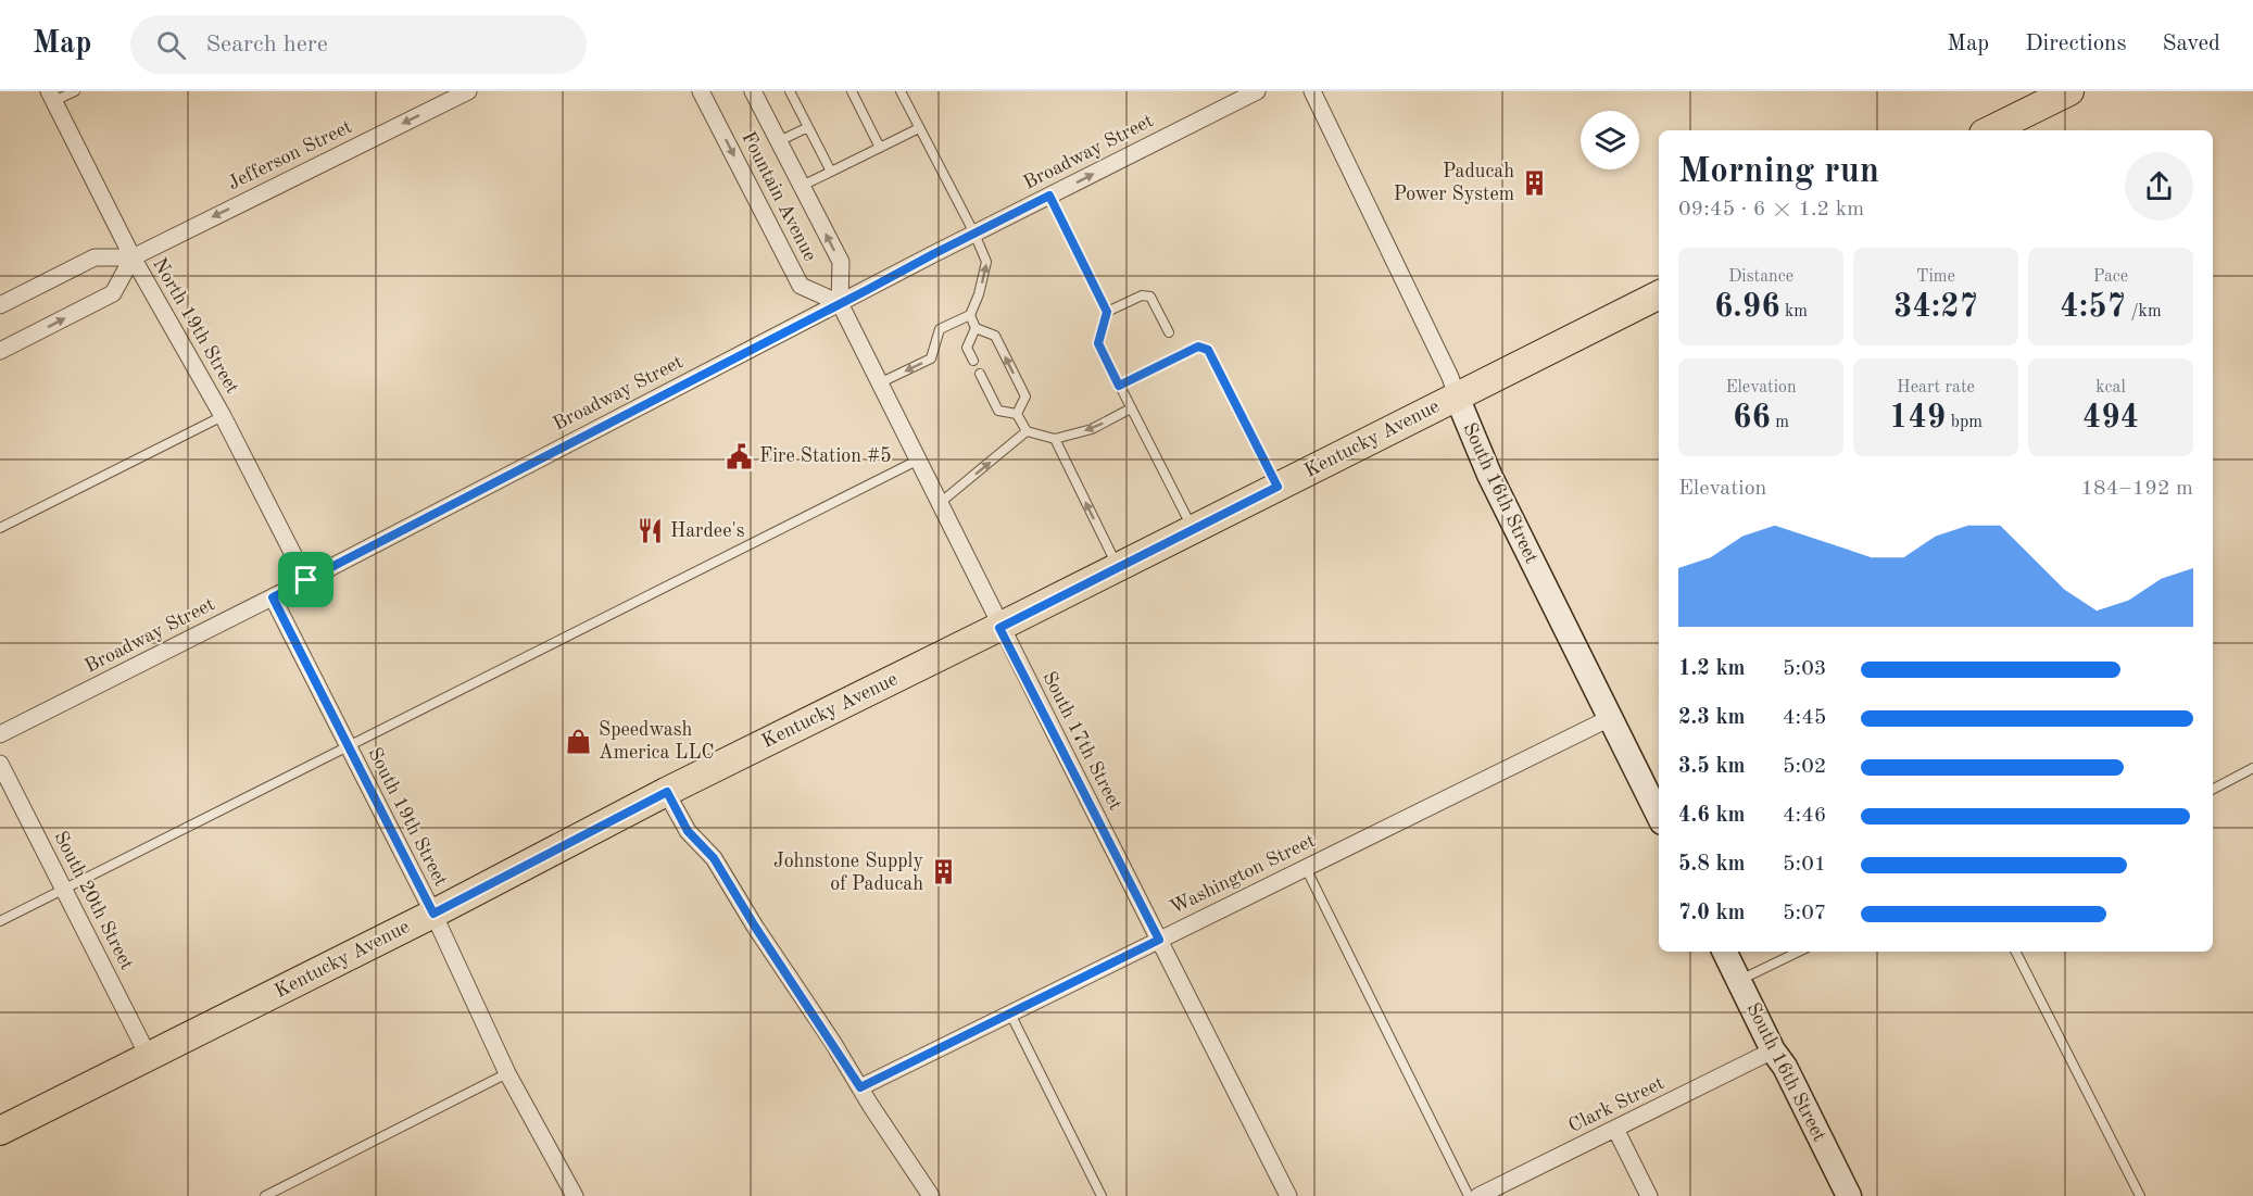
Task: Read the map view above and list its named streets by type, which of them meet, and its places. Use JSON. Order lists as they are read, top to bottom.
{
  "streets": {
    "main road": ["Kentucky Avenue"],
    "street": [
      "Broadway Street",
      "Jefferson Street",
      "Fountain Avenue",
      "North 19th Street",
      "South 16th Street",
      "South 17th Street",
      "South 19th Street",
      "Washington Street",
      "South 20th Street",
      "Clark Street"
    ]
  },
  "crossings": [
    ["Broadway Street", "Fountain Avenue"],
    ["Broadway Street", "North 19th Street"],
    ["Broadway Street", "South 17th Street"],
    ["Broadway Street", "South 19th Street"],
    ["Jefferson Street", "North 19th Street"],
    ["Fountain Avenue", "South 17th Street"],
    ["Kentucky Avenue", "South 16th Street"],
    ["Kentucky Avenue", "South 17th Street"],
    ["Kentucky Avenue", "South 19th Street"],
    ["Kentucky Avenue", "South 20th Street"],
    ["South 16th Street", "Washington Street"],
    ["South 16th Street", "Clark Street"],
    ["South 17th Street", "Washington Street"]
  ],
  "one_way": ["Jefferson Street"],
  "places": {
    "building": ["Paducah Power System", "Johnstone Supply of Paducah"],
    "public building": ["Fire Station #5"],
    "restaurant": ["Hardee's"],
    "shop": ["Speedwash America LLC"]
  },
  "page": {
    "header": "Map",
    "search": "Search here",
    "nav": ["Map", "Directions", "Saved"],
    "heading": ["Morning run", "09:45 · 6 × 1.2 km"],
    "stats": [
      ["Distance", "6.96 km"],
      ["Time", "34:27"],
      ["Pace", "4:57 /km"],
      ["Elevation", "66 m"],
      ["Heart rate", "149 bpm"],
      ["kcal", "494"]
    ],
    "chart": ["Elevation", "184–192 m"],
    "list": [
      {
        "name": "1.2 km",
        "note": "5:03"
      },
      {
        "name": "2.3 km",
        "note": "4:45"
      },
      {
        "name": "3.5 km",
        "note": "5:02"
      },
      {
        "name": "4.6 km",
        "note": "4:46"
      },
      {
        "name": "5.8 km",
        "note": "5:01"
      },
      {
        "name": "7.0 km",
        "note": "5:07"
      }
    ]
  }
}
